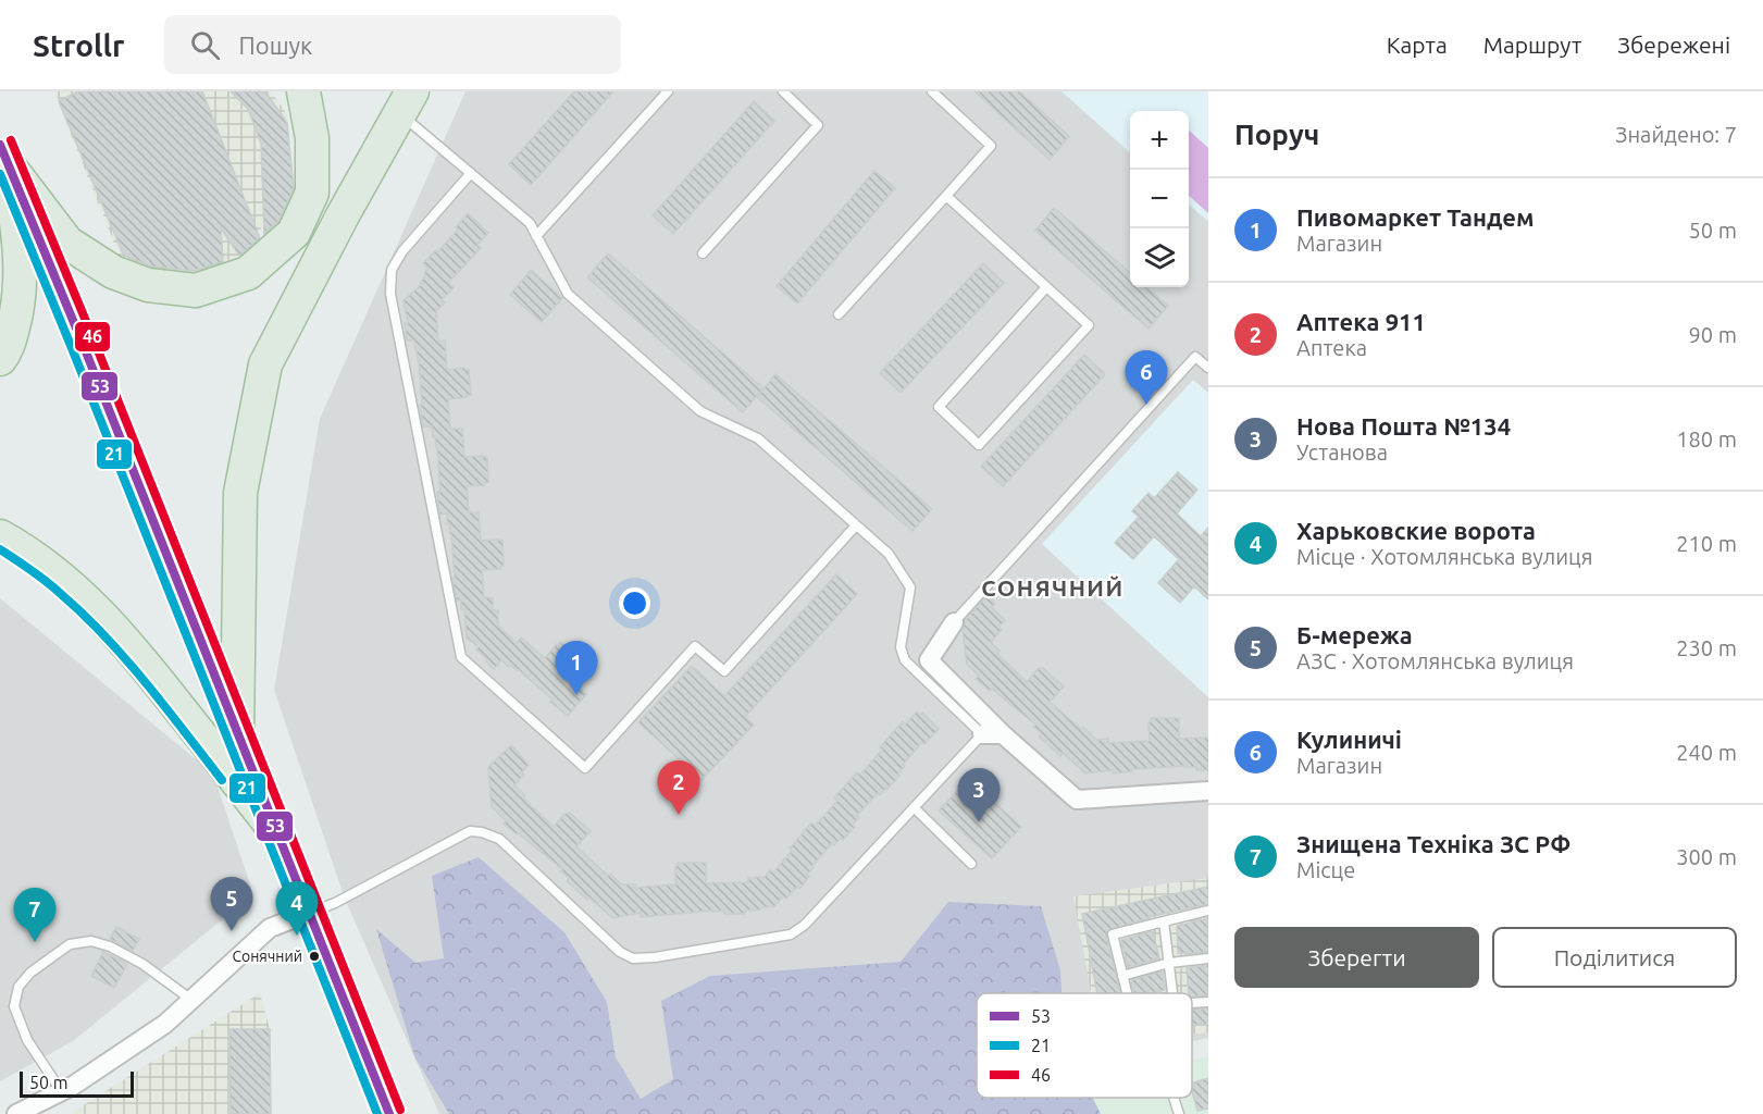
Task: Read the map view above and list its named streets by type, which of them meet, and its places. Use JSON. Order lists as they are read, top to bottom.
{
  "districts": ["СОНЯЧНИЙ"],
  "places": ["Сонячний"],
  "lines": ["transit line 46", "transit line 53", "transit line 21"],
  "legend": ["53", "21", "46"],
  "scale_bar": "50 m",
  "page": {
    "header": "Strollr",
    "search": "Пошук",
    "nav": ["Карта", "Маршрут", "Збережені"],
    "heading": ["Поруч", "Знайдено: 7"],
    "map_buttons": ["+", "−"],
    "list": [
      {
        "mark": "1",
        "name": "Пивомаркет Тандем",
        "note": "Магазин",
        "value": "50 m"
      },
      {
        "mark": "2",
        "name": "Аптека 911",
        "note": "Аптека",
        "value": "90 m"
      },
      {
        "mark": "3",
        "name": "Нова Пошта №134",
        "note": "Установа",
        "value": "180 m"
      },
      {
        "mark": "4",
        "name": "Харьковские ворота",
        "note": "Місце · Хотомлянська вулиця",
        "value": "210 m"
      },
      {
        "mark": "5",
        "name": "Б-мережа",
        "note": "АЗС · Хотомлянська вулиця",
        "value": "230 m"
      },
      {
        "mark": "6",
        "name": "Кулиничі",
        "note": "Магазин",
        "value": "240 m"
      },
      {
        "mark": "7",
        "name": "Знищена Техніка ЗС РФ",
        "note": "Місце",
        "value": "300 m"
      }
    ],
    "pins": [
      "6",
      "1",
      "2",
      "3",
      "5",
      "4",
      "7"
    ],
    "buttons": ["Зберегти", "Поділитися"],
    "scale": "50 m"
  }
}
